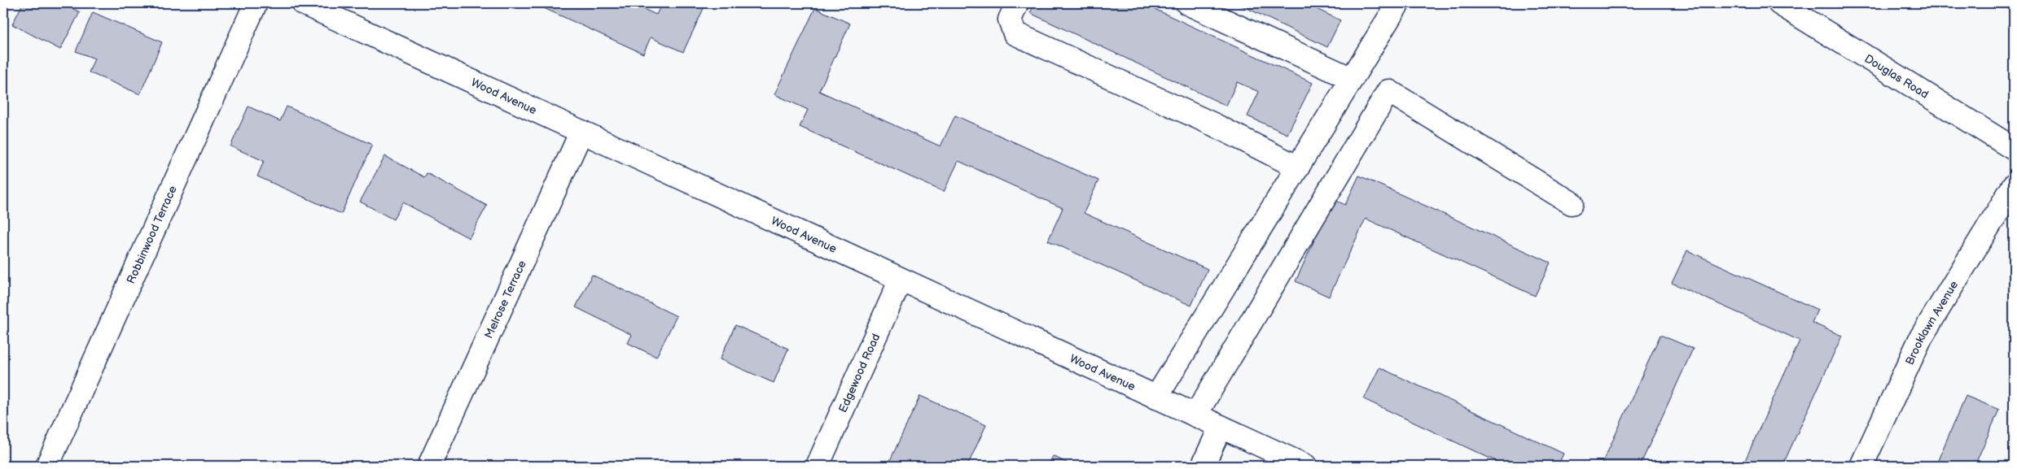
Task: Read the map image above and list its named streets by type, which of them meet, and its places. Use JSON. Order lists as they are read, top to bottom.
{
  "streets": {
    "street": [
      "Douglas Road",
      "Wood Avenue",
      "Robbinwood Terrace",
      "Melrose Terrace",
      "Brooklawn Avenue",
      "Edgewood Road"
    ]
  },
  "crossings": [
    ["Wood Avenue", "Melrose Terrace"],
    ["Wood Avenue", "Edgewood Road"]
  ]
}
